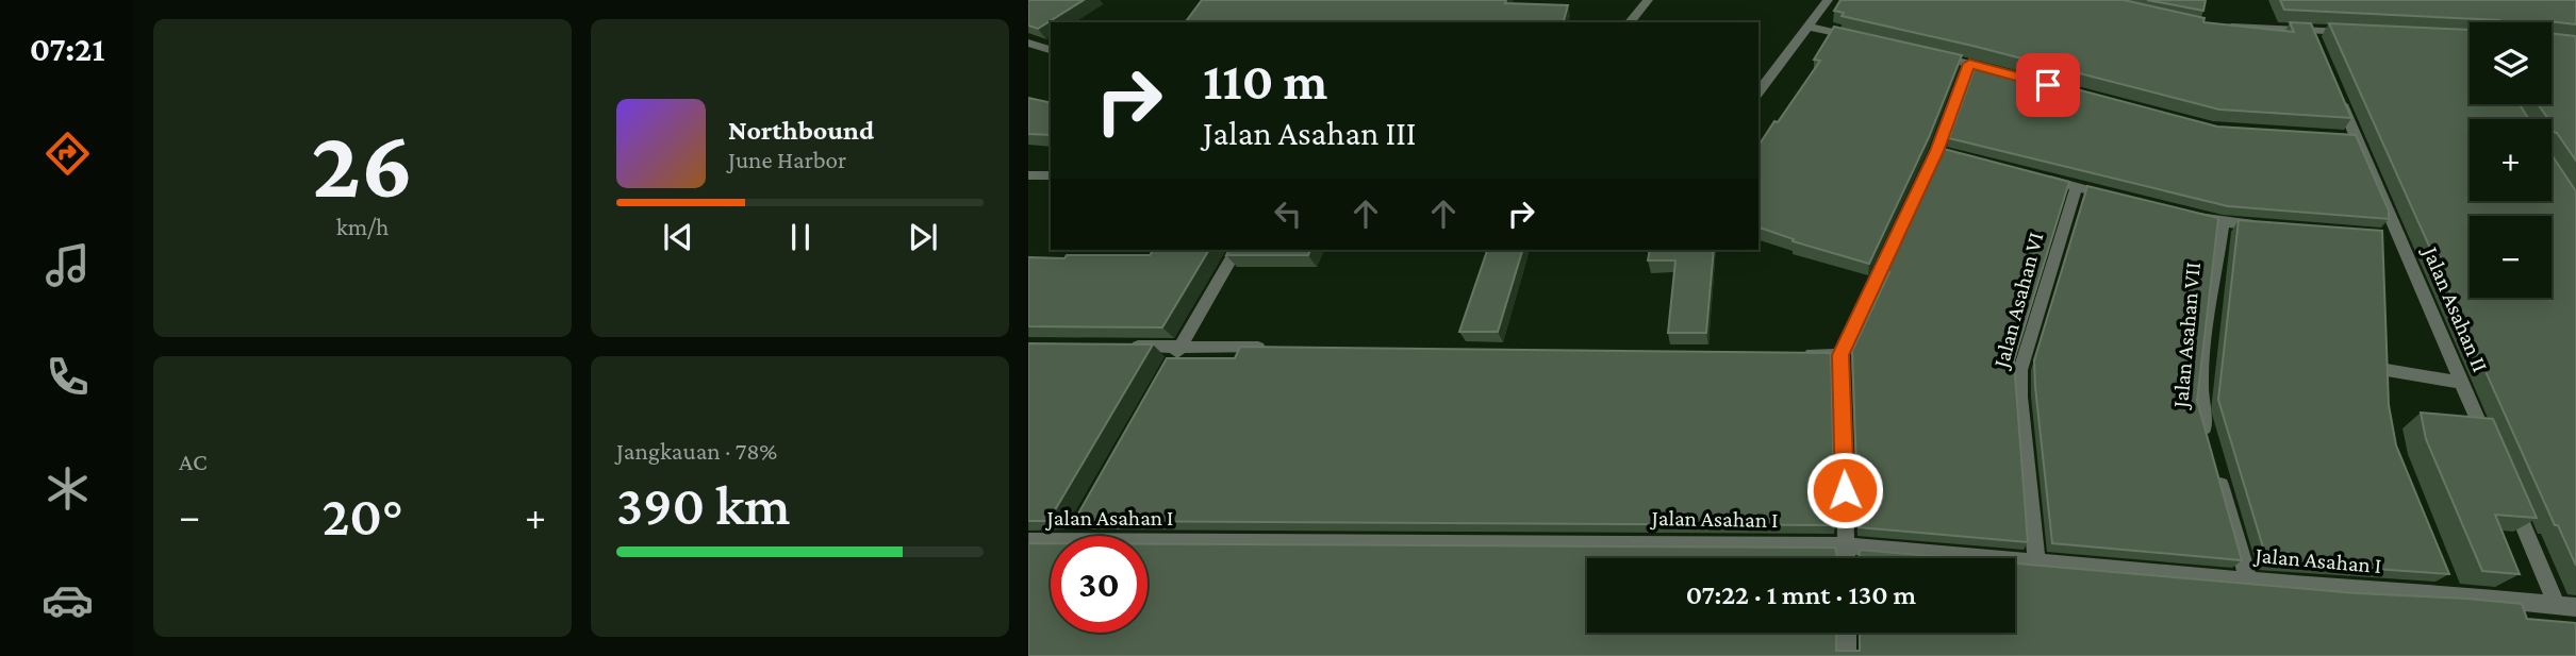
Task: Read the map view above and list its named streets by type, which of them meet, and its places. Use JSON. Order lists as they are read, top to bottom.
{
  "streets": {
    "street": [
      "Jalan Asahan VI",
      "Jalan Asahan II",
      "Jalan Asahan VII",
      "Jalan Asahan I"
    ]
  },
  "crossings": [
    ["Jalan Asahan VI", "Jalan Asahan I"]
  ],
  "page": {
    "tabs": "07:21",
    "tile": [
      ["26", "km/h"],
      "AC",
      ["Jangkauan · 78%", "390 km"]
    ],
    "map_buttons": ["+", "−"],
    "turn": ["110 m", "Jalan Asahan III"],
    "song": ["Northbound", "June Harbor"],
    "heat": ["−", "20°", "+"],
    "limit": "30",
    "trip": "07:22 · 1 mnt · 130 m"
  }
}
